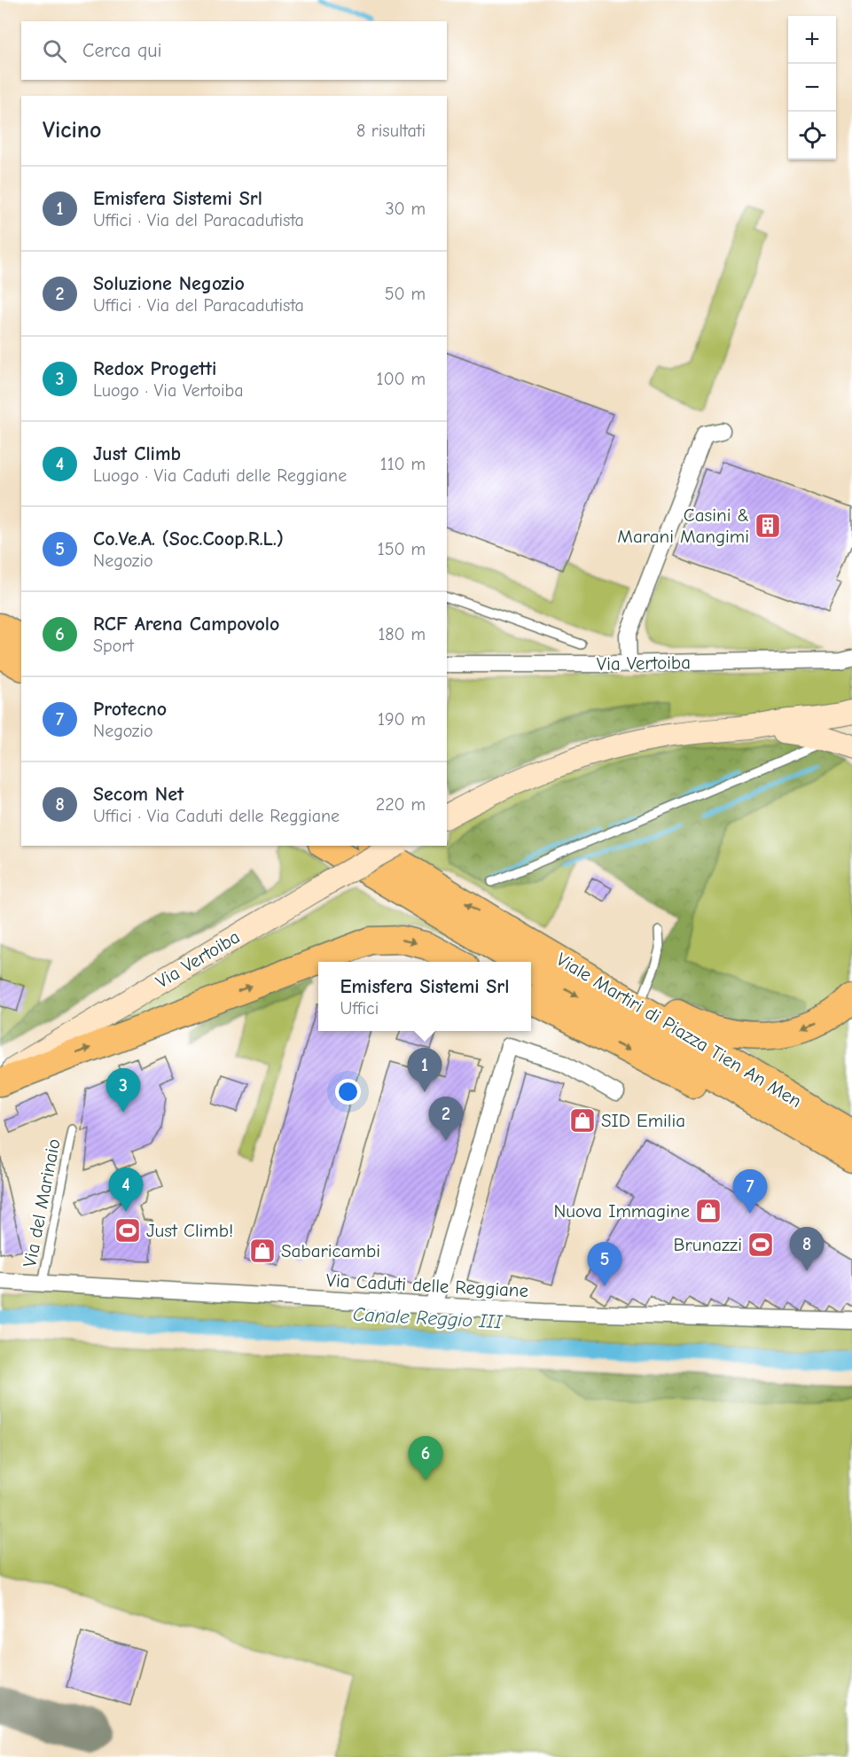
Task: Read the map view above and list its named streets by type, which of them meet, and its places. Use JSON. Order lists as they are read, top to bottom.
{
  "streets": {
    "highway": ["Viale Martiri di Piazza Tien An Men"],
    "main road": ["Via Vertoiba"],
    "street": ["Via Caduti delle Reggiane"],
    "lane": ["Via del Marinaio"]
  },
  "crossings": [
    ["Via del Marinaio", "Via Caduti delle Reggiane"]
  ],
  "water": ["Canale Reggio III"],
  "places": {
    "building": ["Casini & Marani Mangimi"],
    "shop": ["SID Emilia", "Nuova Immagine", "Sabaricambi"],
    "sports": ["Just Climb!", "Brunazzi"]
  },
  "page": {
    "map_buttons": ["+", "−"],
    "search": "Cerca qui",
    "heading": ["Vicino", "8 risultati"],
    "list": [
      {
        "mark": "1",
        "name": "Emisfera Sistemi Srl",
        "note": "Uffici · Via del Paracadutista",
        "value": "30 m"
      },
      {
        "mark": "2",
        "name": "Soluzione Negozio",
        "note": "Uffici · Via del Paracadutista",
        "value": "50 m"
      },
      {
        "mark": "3",
        "name": "Redox Progetti",
        "note": "Luogo · Via Vertoiba",
        "value": "100 m"
      },
      {
        "mark": "4",
        "name": "Just Climb",
        "note": "Luogo · Via Caduti delle Reggiane",
        "value": "110 m"
      },
      {
        "mark": "5",
        "name": "Co.Ve.A. (Soc.Coop.R.L.)",
        "note": "Negozio",
        "value": "150 m"
      },
      {
        "mark": "6",
        "name": "RCF Arena Campovolo",
        "note": "Sport",
        "value": "180 m"
      },
      {
        "mark": "7",
        "name": "Protecno",
        "note": "Negozio",
        "value": "190 m"
      },
      {
        "mark": "8",
        "name": "Secom Net",
        "note": "Uffici · Via Caduti delle Reggiane",
        "value": "220 m"
      }
    ],
    "popup": ["Emisfera Sistemi Srl", "Uffici"],
    "pins": [
      "1",
      "3",
      "2",
      "4",
      "7",
      "8",
      "5",
      "6"
    ]
  }
}
